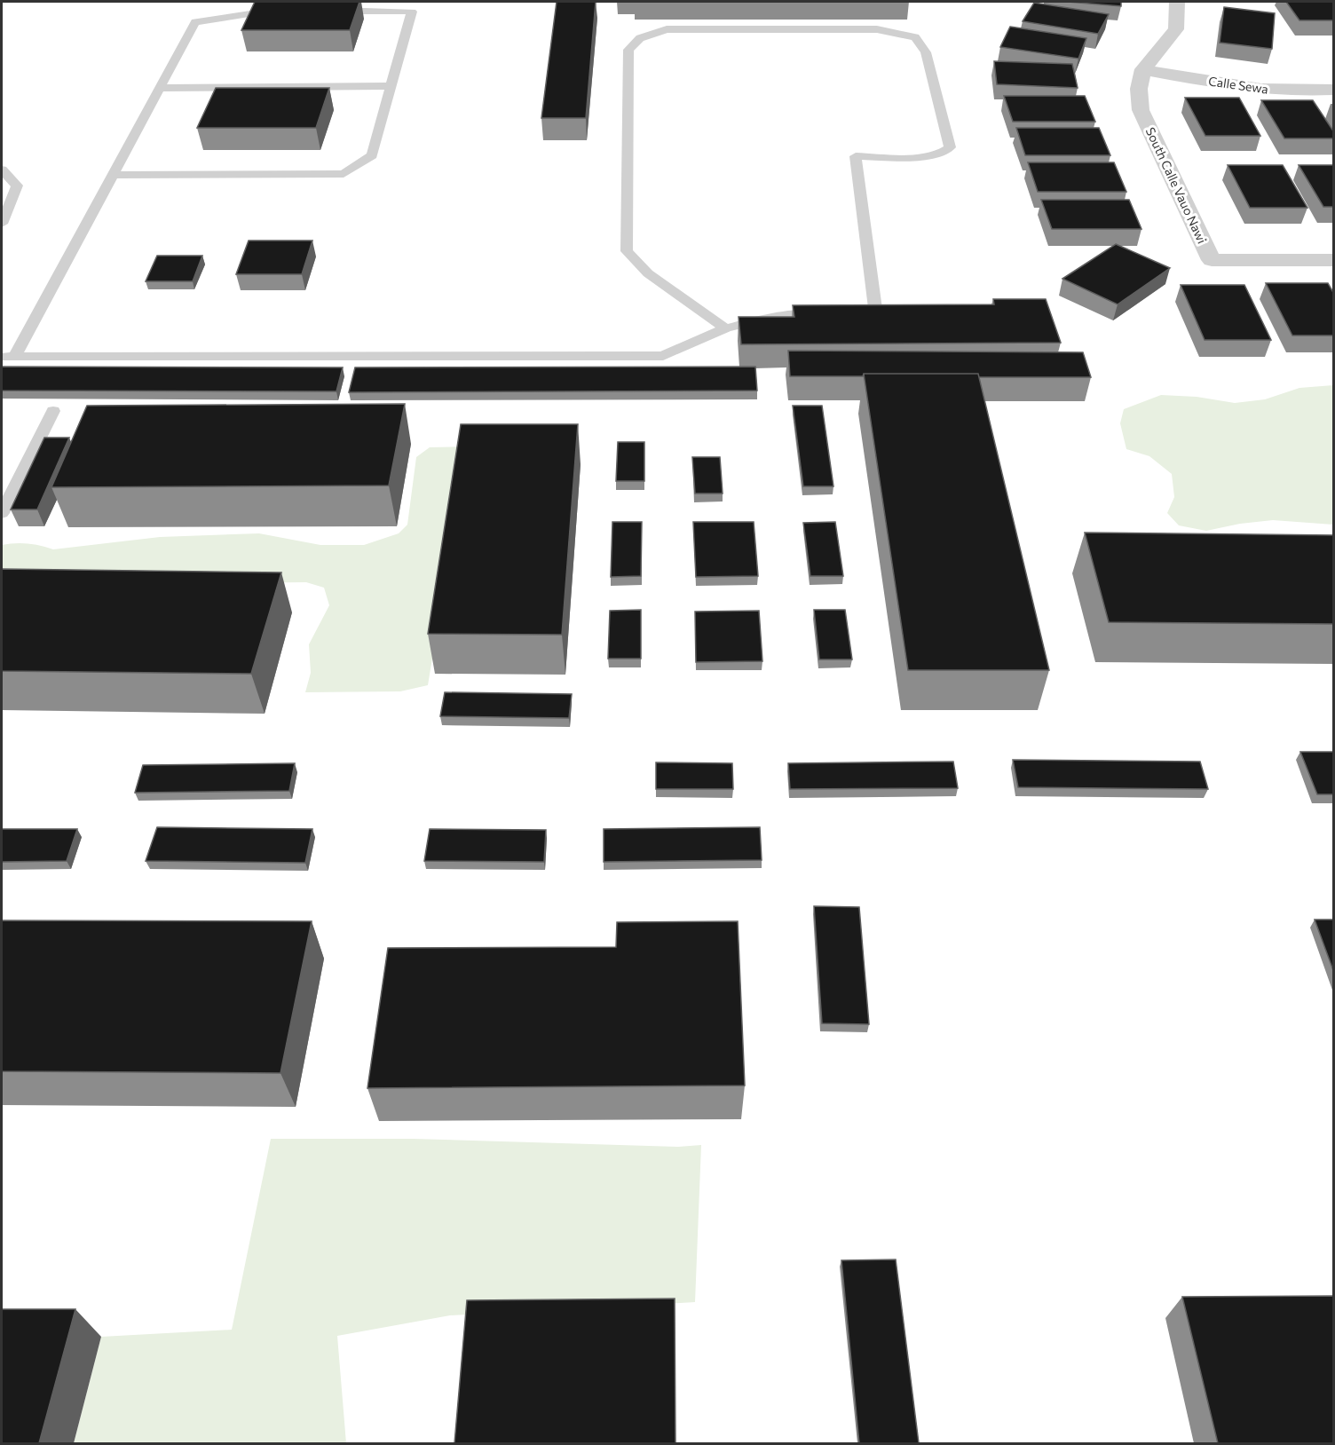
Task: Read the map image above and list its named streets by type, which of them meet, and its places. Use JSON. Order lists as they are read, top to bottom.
{
  "streets": {
    "street": ["Calle Sewa", "South Calle Vauo Nawi"]
  },
  "crossings": [
    ["Calle Sewa", "South Calle Vauo Nawi"]
  ]
}
